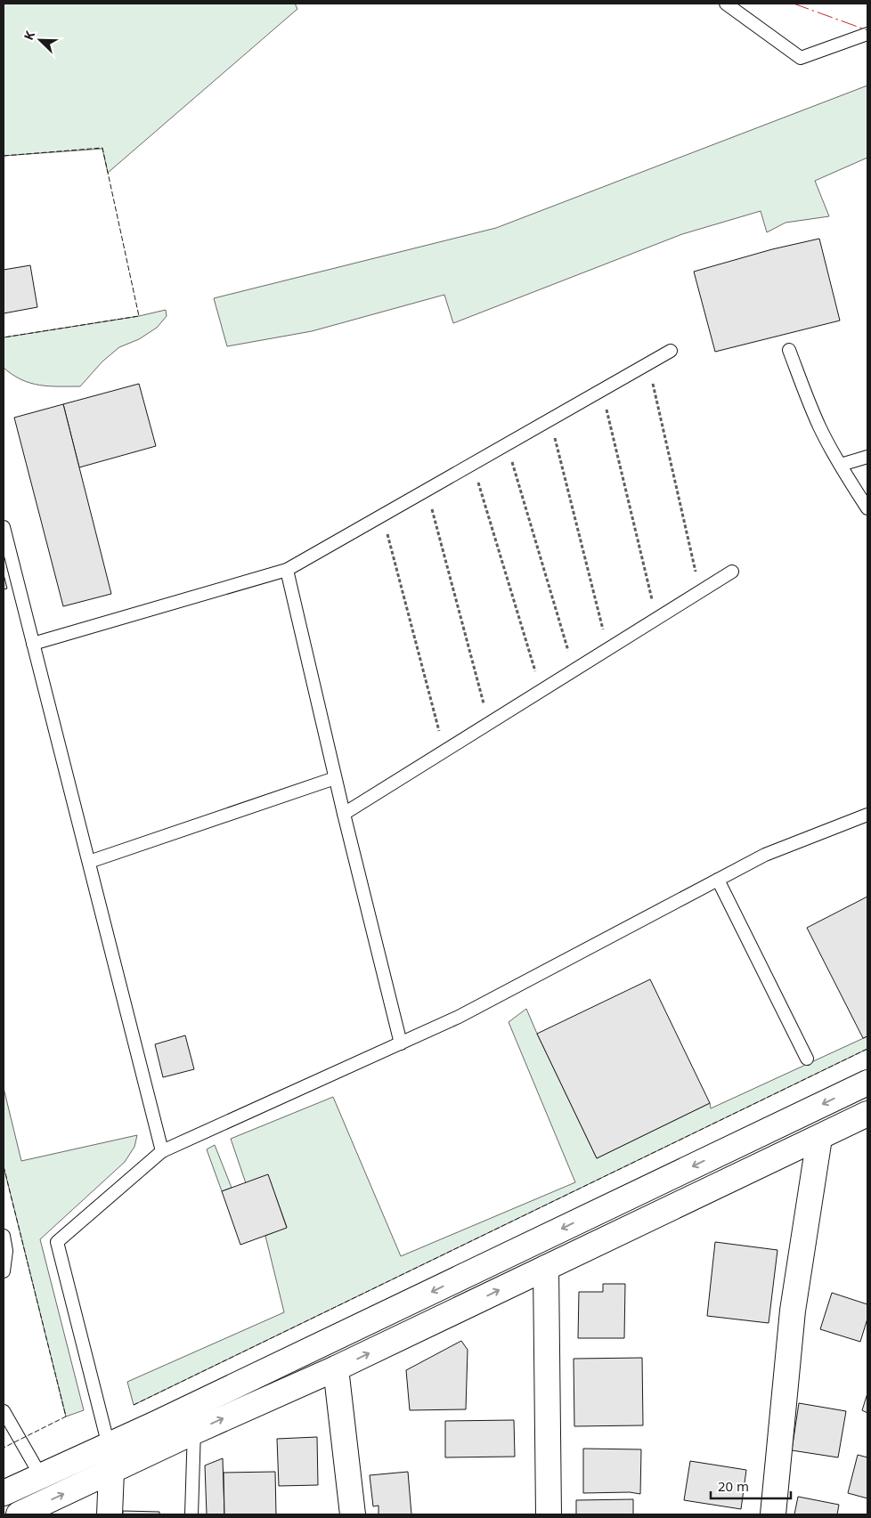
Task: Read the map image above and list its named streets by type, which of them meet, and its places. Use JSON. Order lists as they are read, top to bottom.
{
  "scale_bar": "20 m",
  "north": "top left"
}
